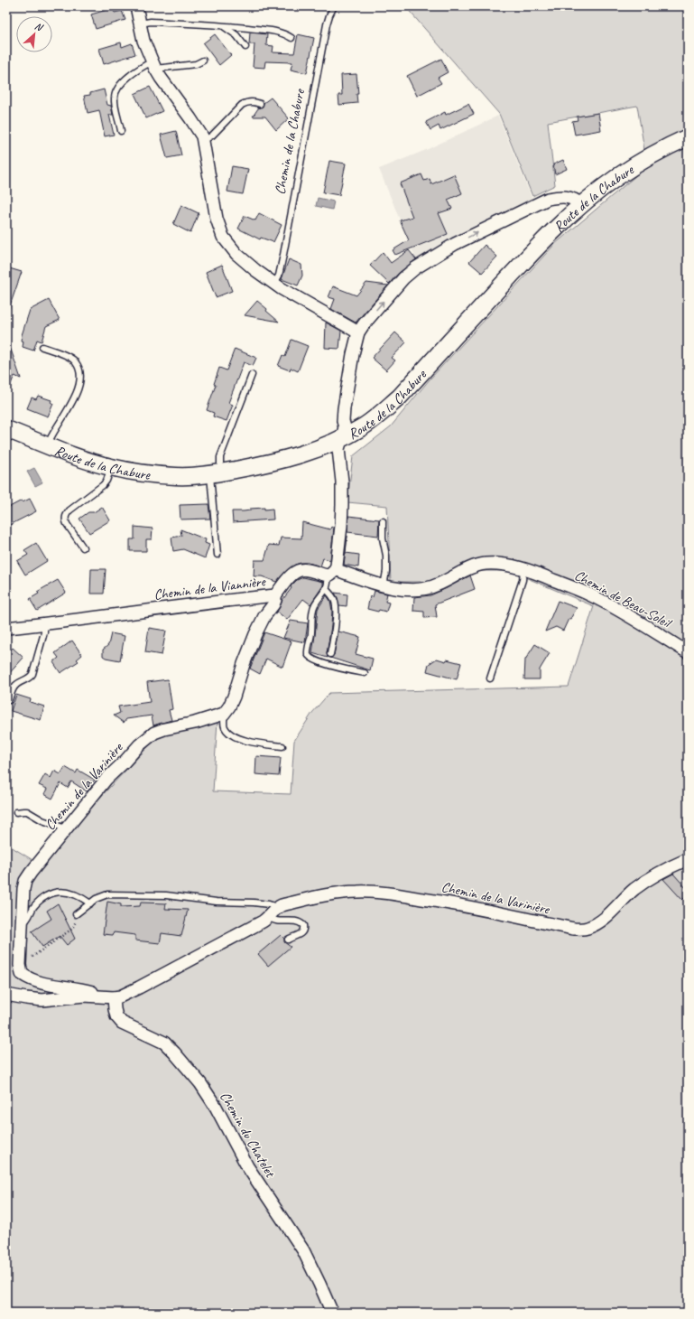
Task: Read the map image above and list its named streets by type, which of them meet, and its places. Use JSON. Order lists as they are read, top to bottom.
{
  "streets": {
    "main road": ["Route de la Chabure"],
    "street": [
      "Chemin de la Viannière",
      "Chemin de Beau-Soleil",
      "Chemin de la Varinière",
      "Chemin du Chatelet"
    ],
    "lane": ["Chemin de la Chabure"]
  },
  "crossings": [
    ["Chemin de la Viannière", "Chemin de Beau-Soleil"]
  ],
  "north": "top right"
}
